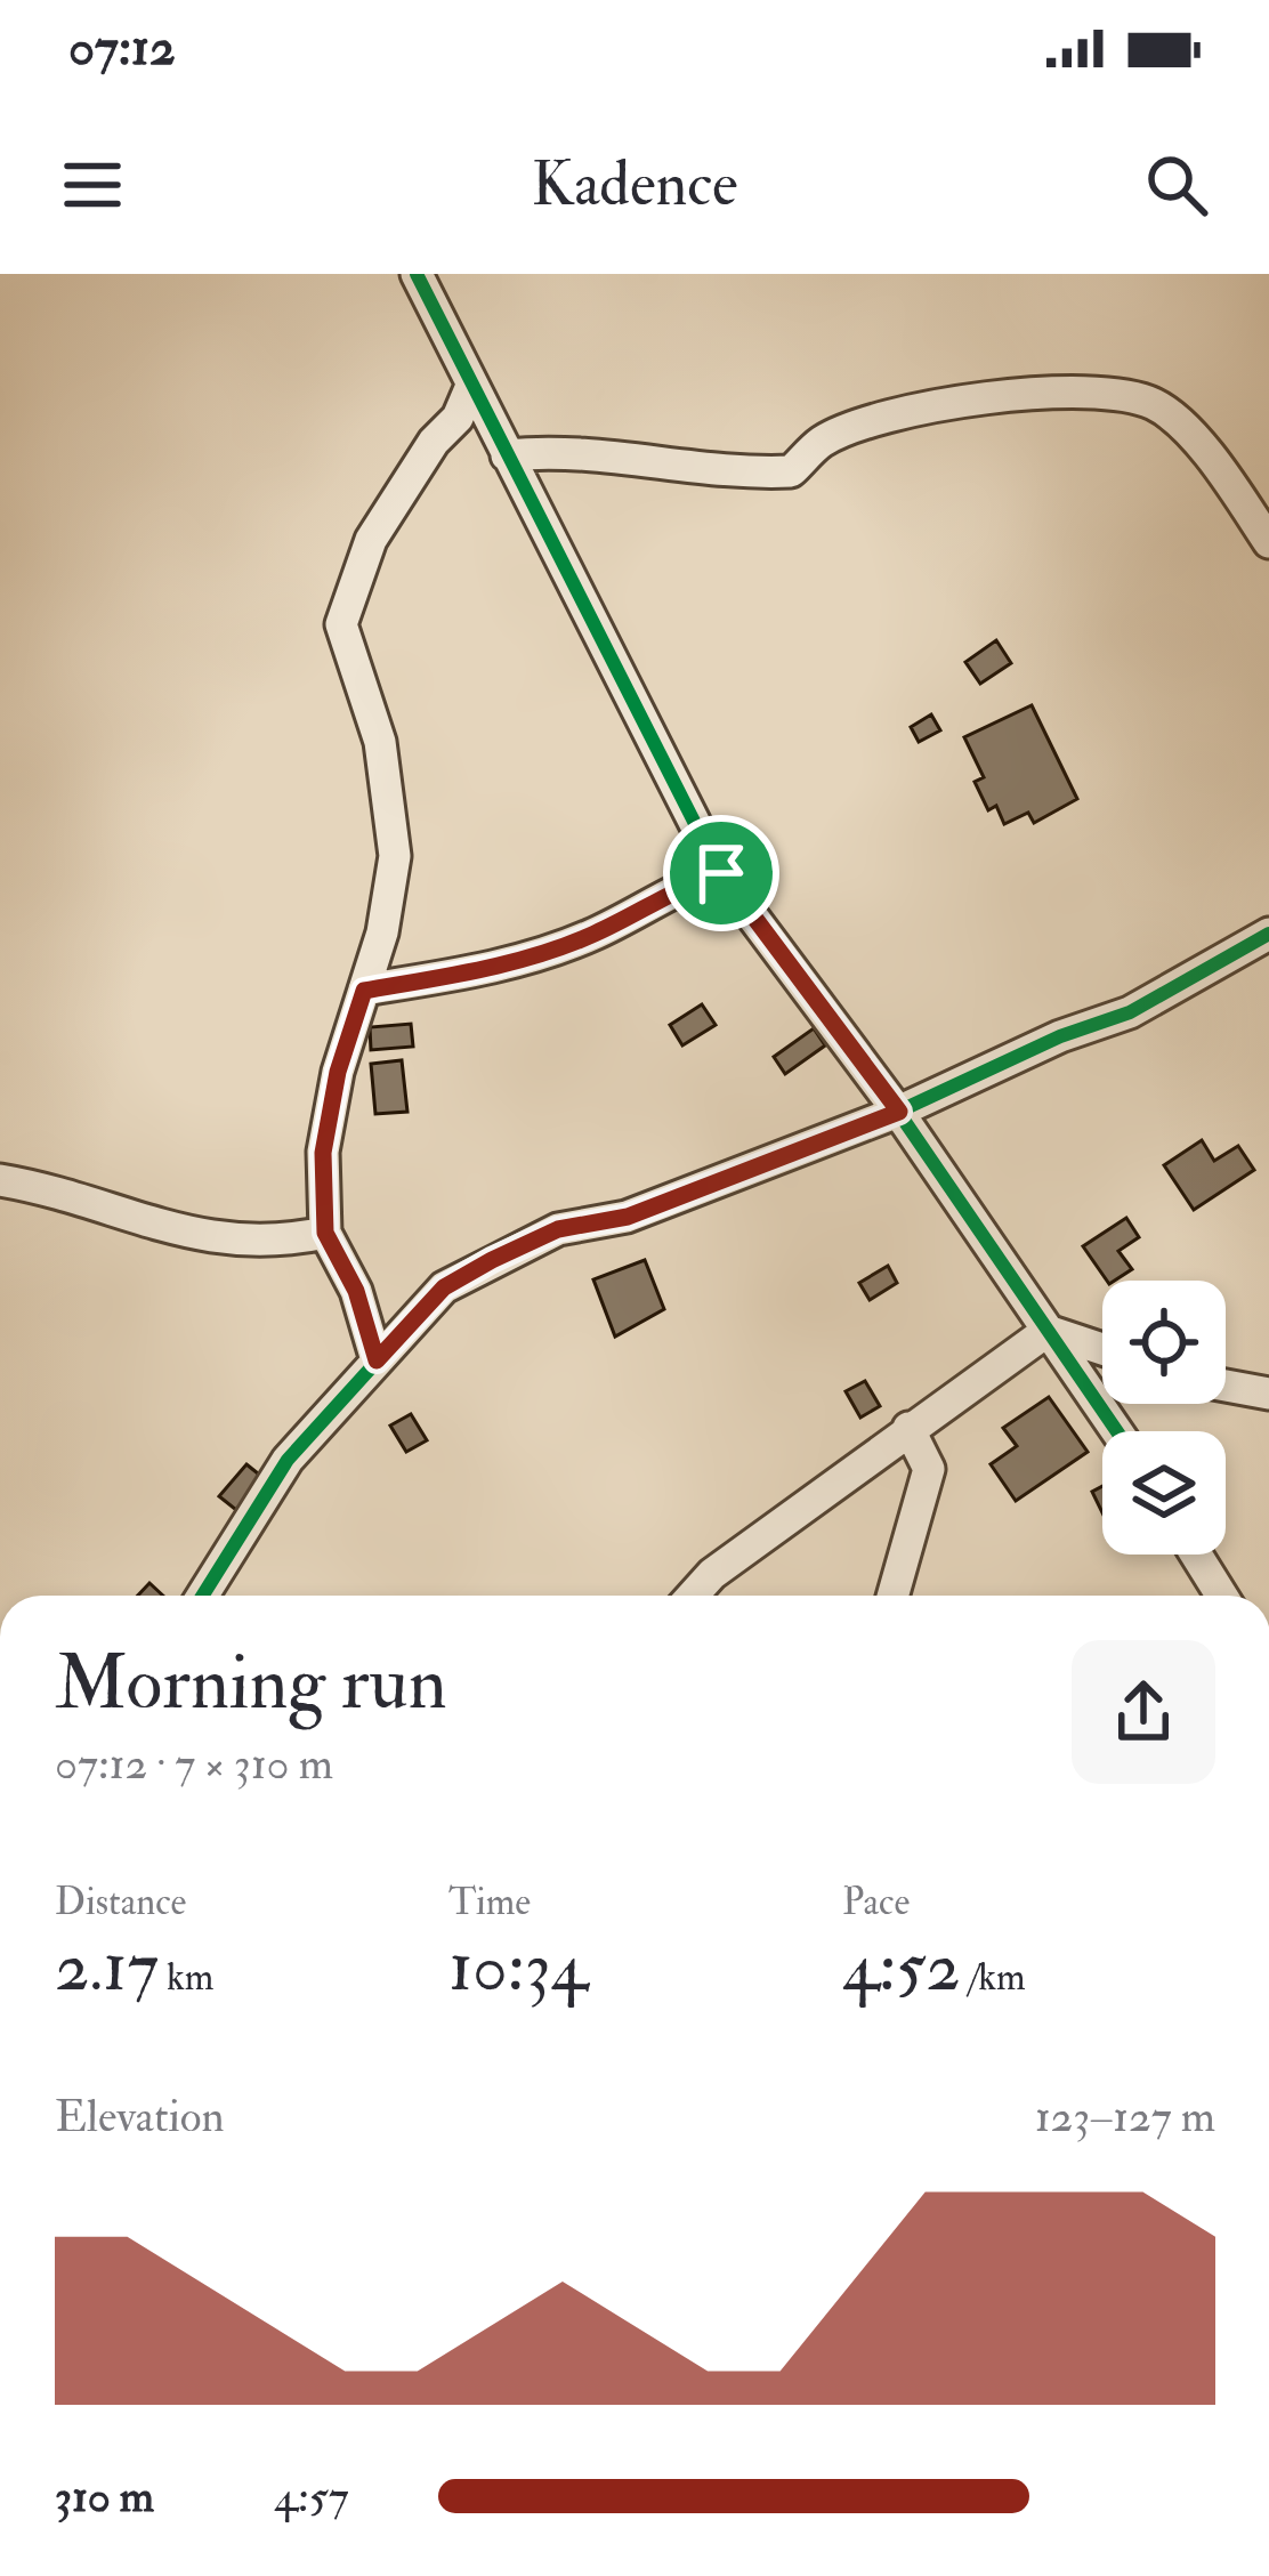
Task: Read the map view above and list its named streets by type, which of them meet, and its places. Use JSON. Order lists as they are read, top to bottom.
{
  "page": {
    "status": "07:12",
    "header": "Kadence",
    "heading": ["Morning run", "07:12 · 7 × 310 m"],
    "stats": [
      ["Distance", "2.17 km"],
      ["Time", "10:34"],
      ["Pace", "4:52 /km"]
    ],
    "chart": ["Elevation", "123–127 m"],
    "list": [
      {
        "name": "310 m",
        "note": "4:57"
      }
    ]
  }
}
